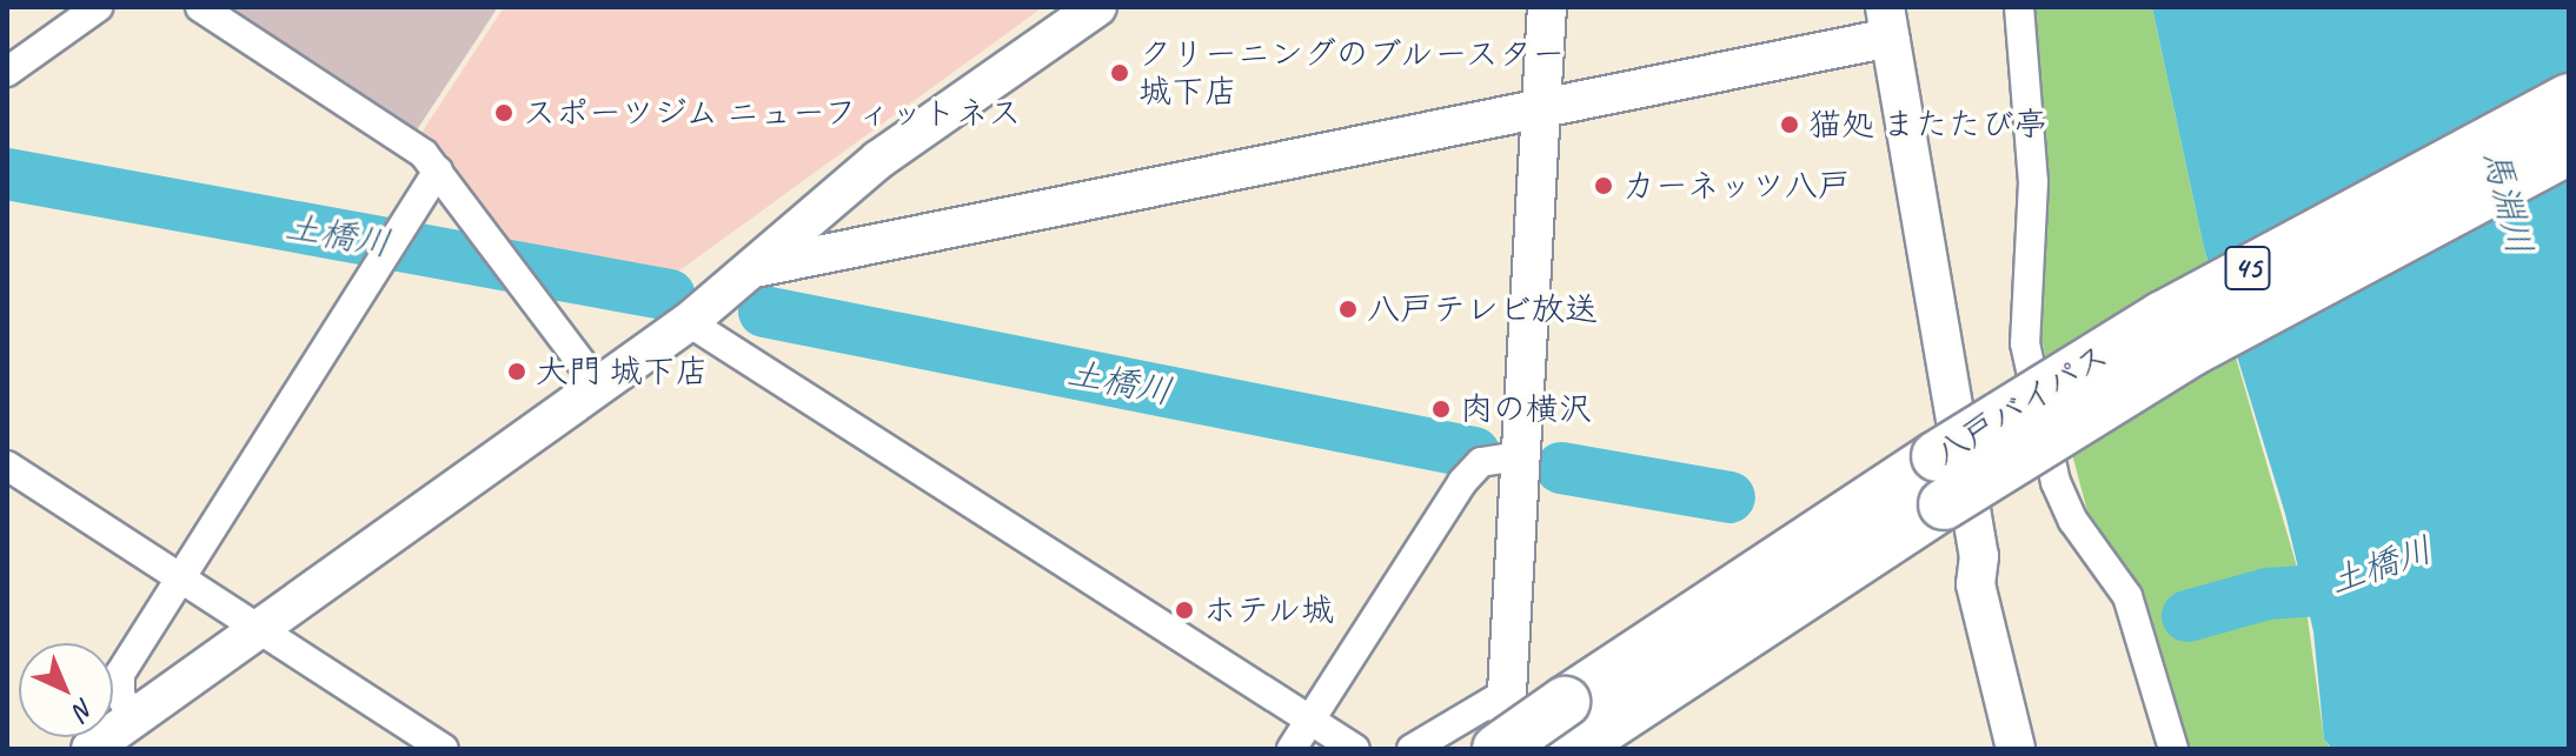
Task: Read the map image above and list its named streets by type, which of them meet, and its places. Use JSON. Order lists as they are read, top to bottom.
{
  "streets": {
    "highway": ["45", "八戸バイパス"]
  },
  "water": ["馬淵川", "土橋川"],
  "places": [
    "クリーニングのブルースター 城下店",
    "スポーツジム ニューフィットネス",
    "猫処 またたび亭",
    "カーネッツ八戸",
    "八戸テレビ放送",
    "大門 城下店",
    "肉の横沢",
    "ホテル城"
  ],
  "north": "bottom right"
}
